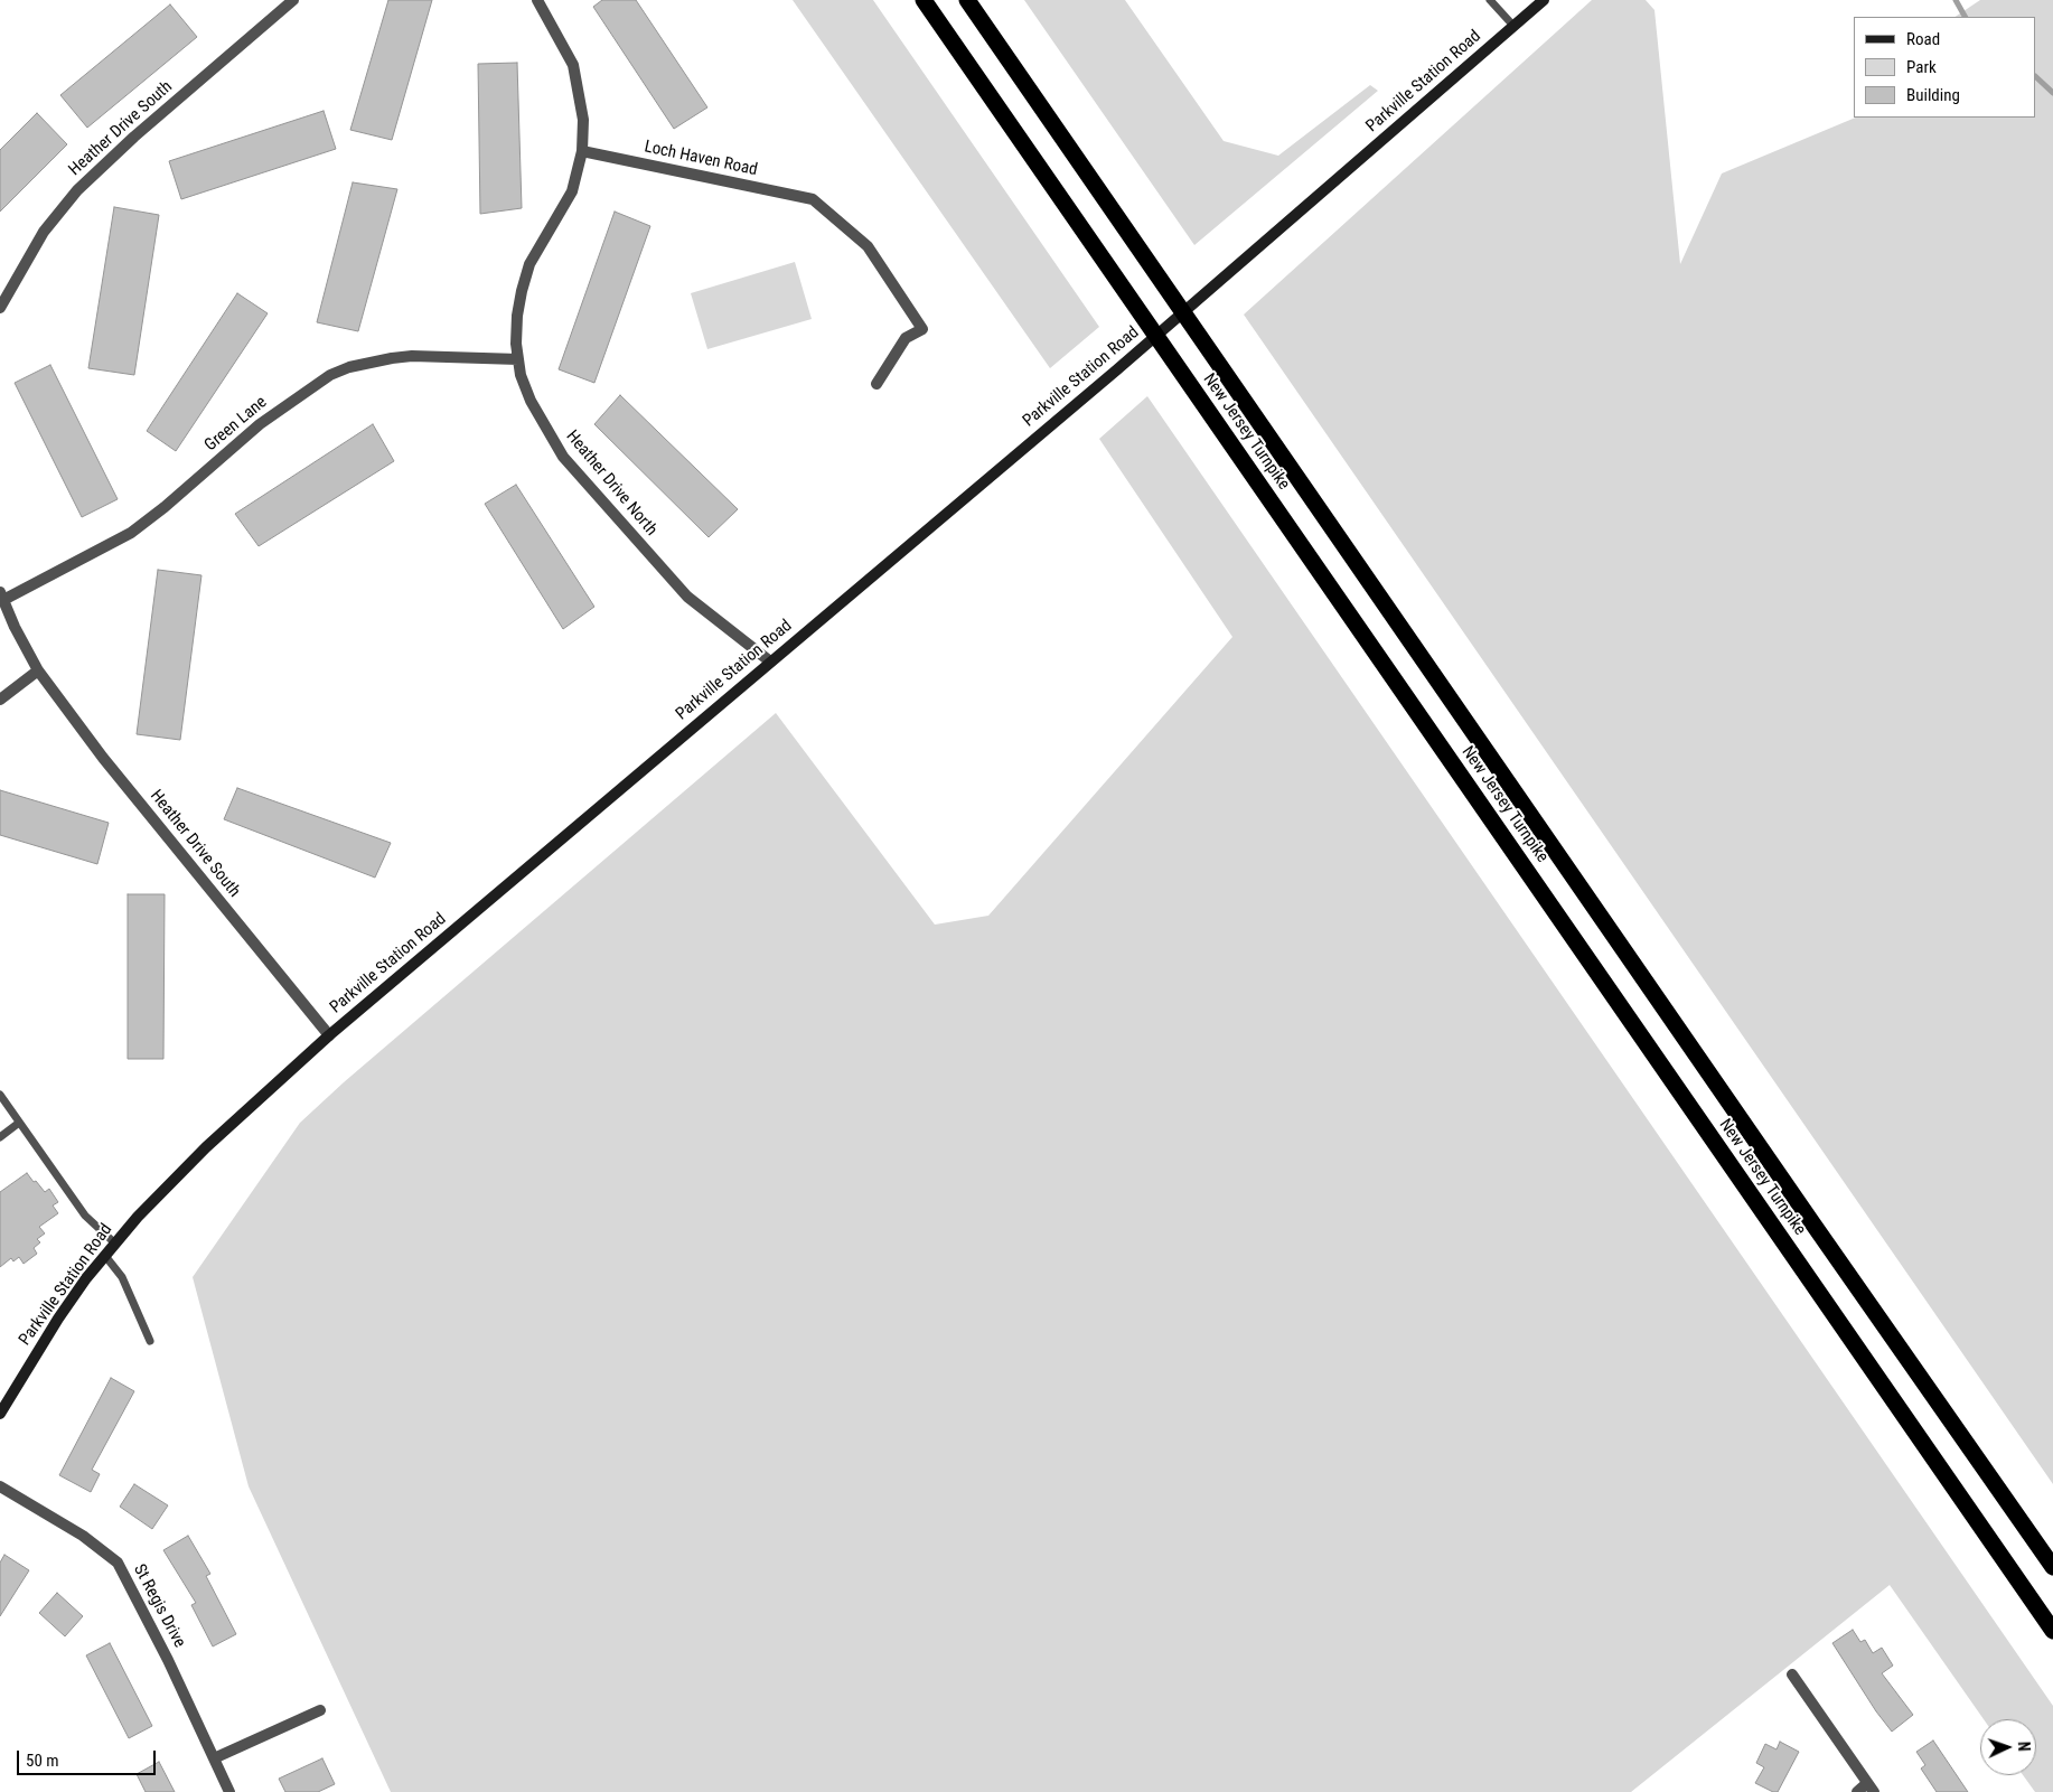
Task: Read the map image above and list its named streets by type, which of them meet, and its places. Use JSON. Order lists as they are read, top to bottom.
{
  "streets": {
    "highway": ["New Jersey Turnpike"],
    "main road": ["Parkville Station Road"],
    "street": [
      "Heather Drive South",
      "Loch Haven Road",
      "Green Lane",
      "Heather Drive North",
      "St Regis Drive"
    ]
  },
  "crossings": [
    ["Parkville Station Road", "Heather Drive South"],
    ["Parkville Station Road", "Heather Drive North"],
    ["Heather Drive South", "Green Lane"],
    ["Loch Haven Road", "Heather Drive North"],
    ["Green Lane", "Heather Drive North"]
  ],
  "legend": ["Road", "Park", "Building"],
  "scale_bar": "50 m",
  "north": "right"
}
